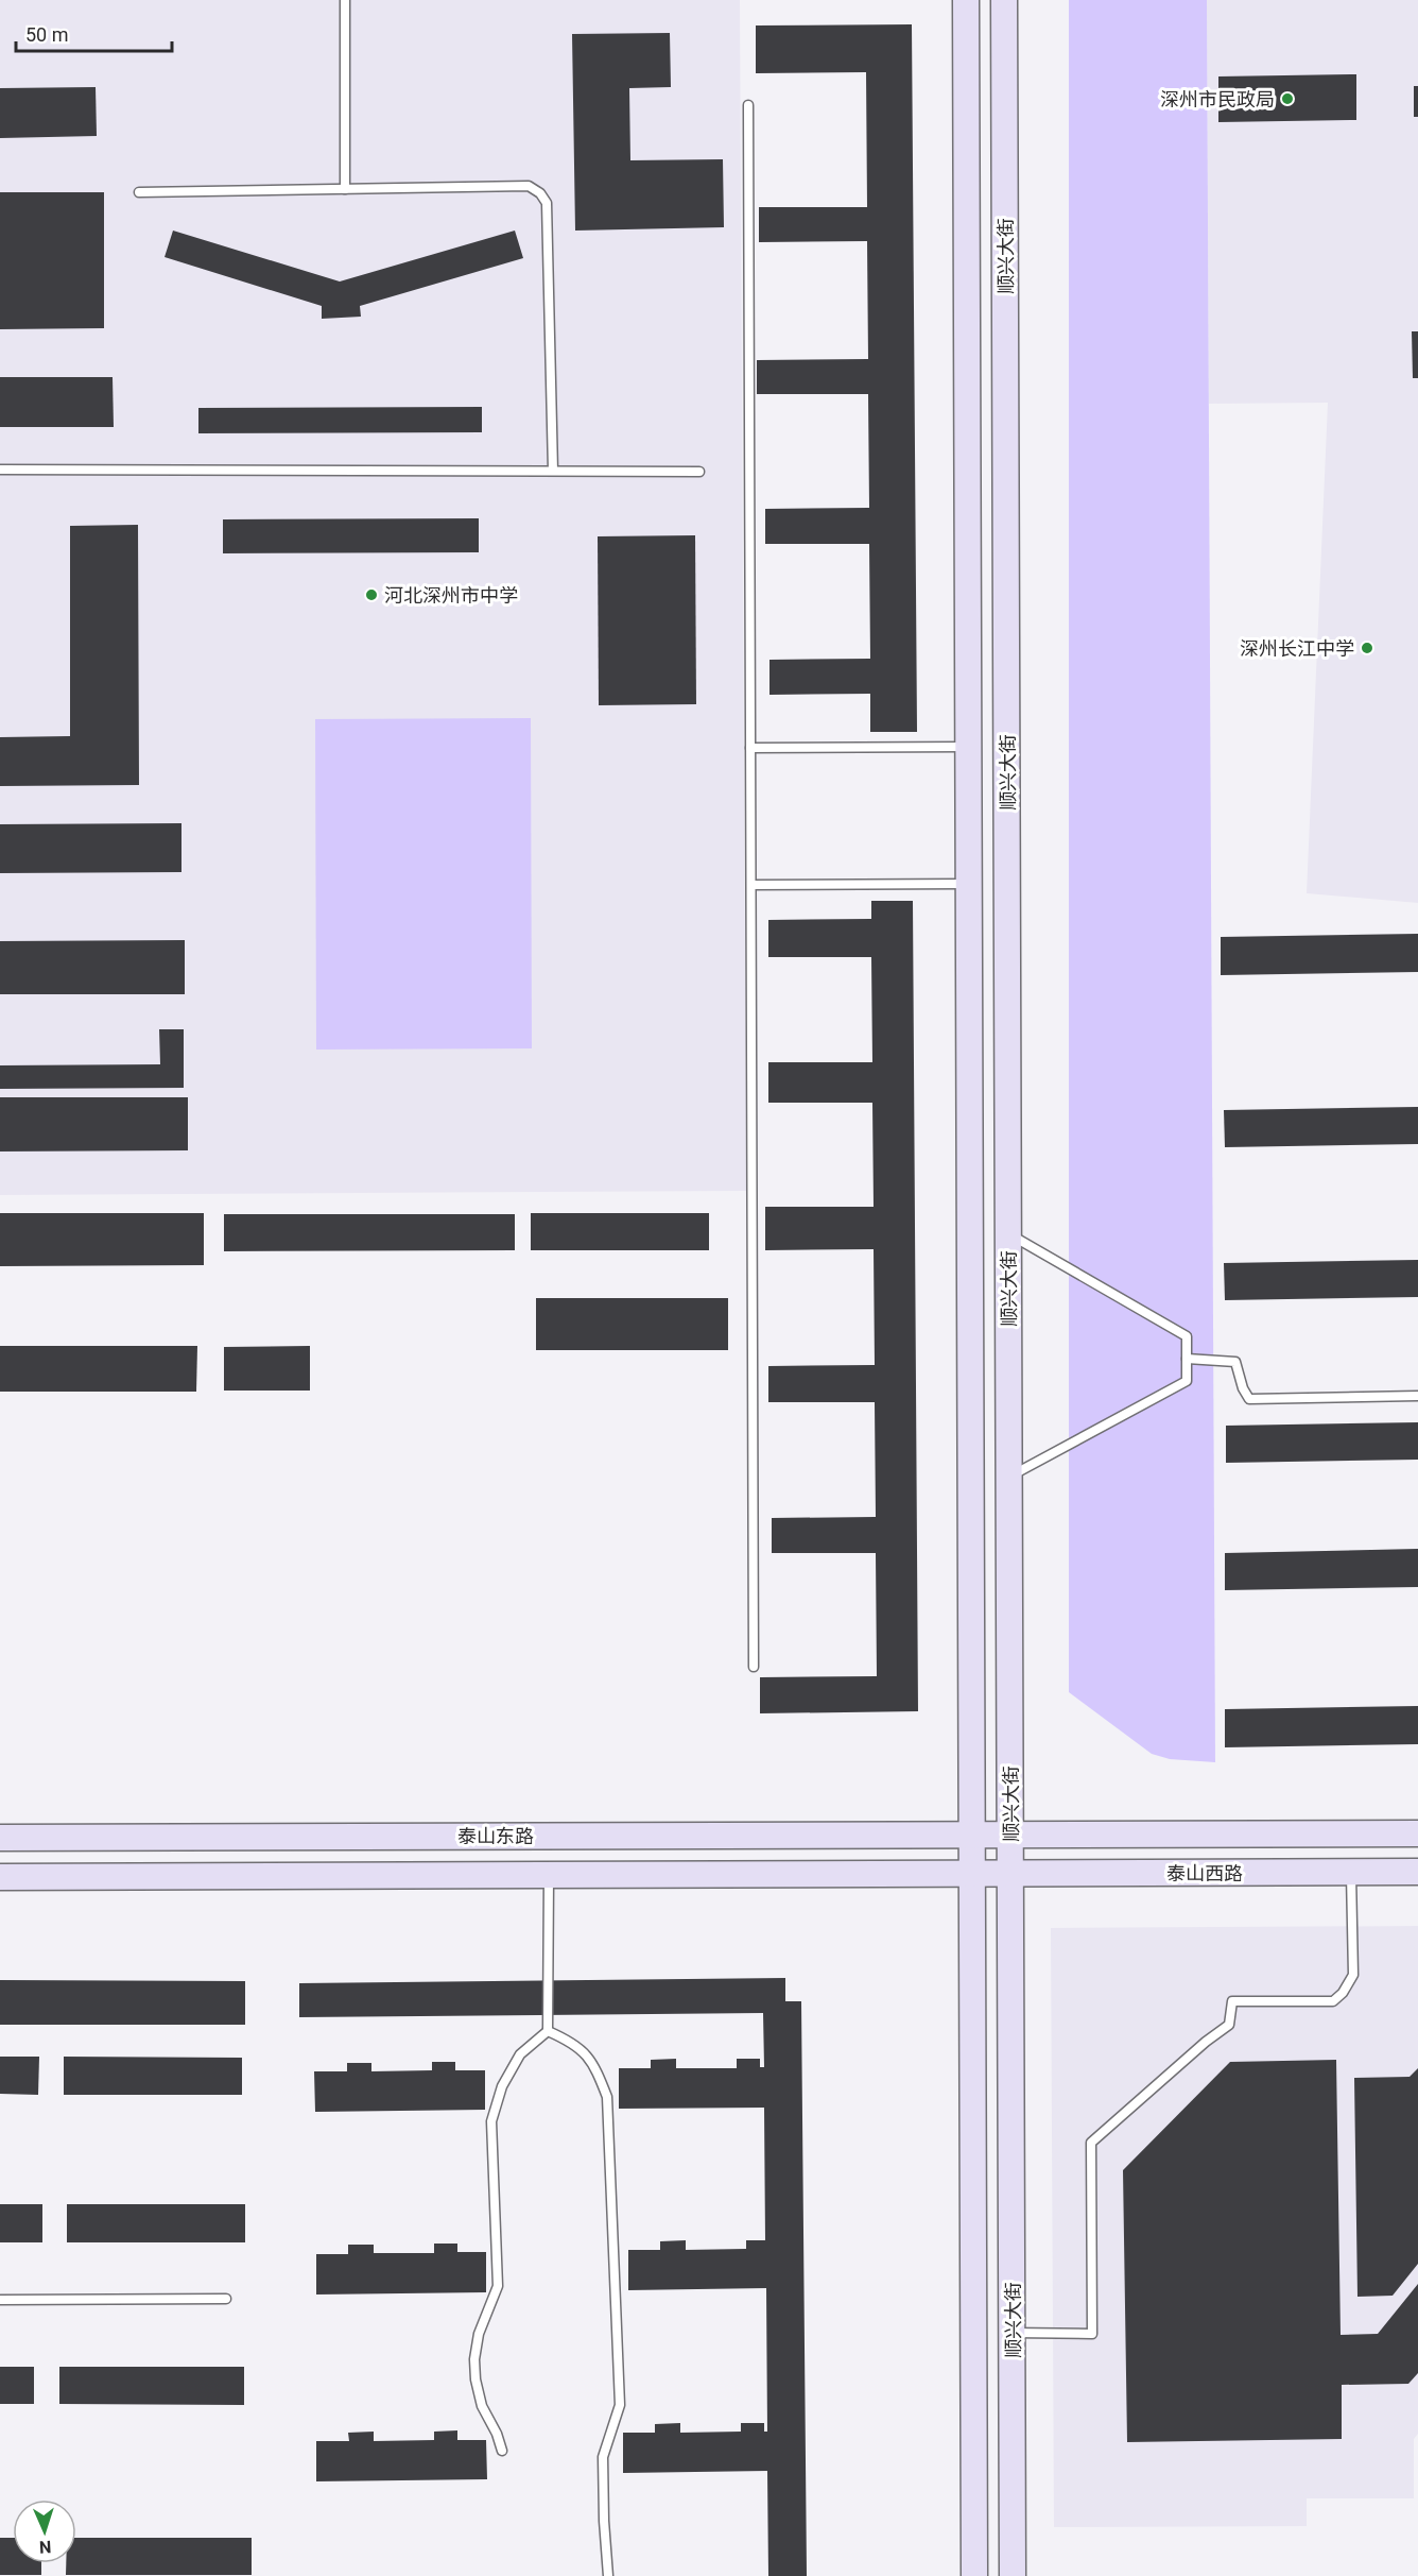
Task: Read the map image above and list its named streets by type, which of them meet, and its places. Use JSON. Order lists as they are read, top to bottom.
{
  "streets": {
    "main road": ["顺兴大街", "泰山东路", "泰山西路"]
  },
  "crossings": [
    ["顺兴大街", "泰山东路"],
    ["顺兴大街", "泰山西路"],
    ["泰山东路", "泰山西路"]
  ],
  "places": ["深州市民政局", "河北深州市中学", "深州长江中学"],
  "scale_bar": "50 m",
  "north": "bottom"
}
